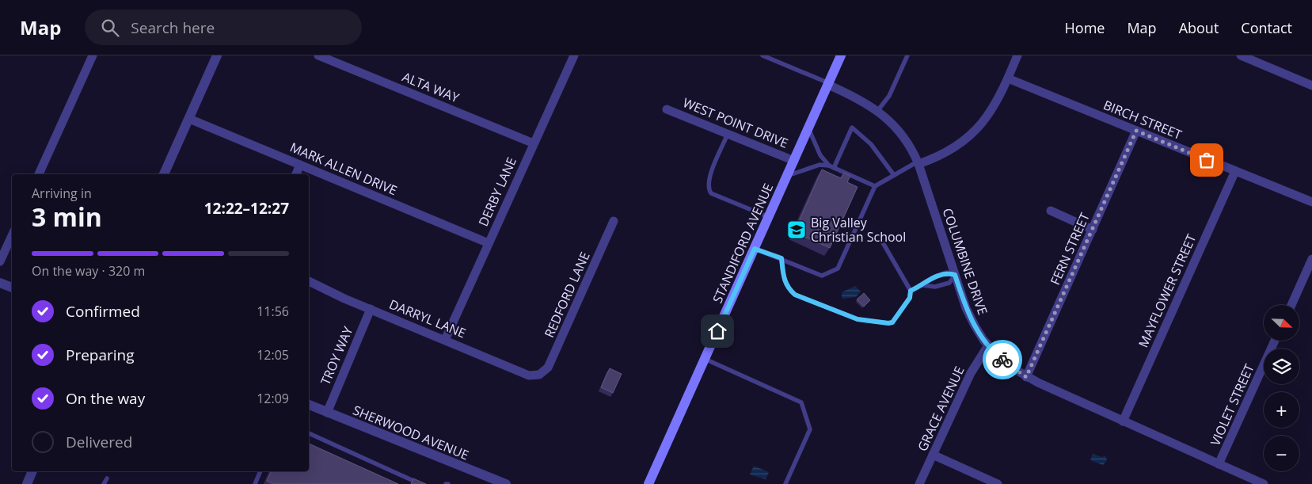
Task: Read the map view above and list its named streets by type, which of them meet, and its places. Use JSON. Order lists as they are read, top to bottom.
{
  "streets": {
    "main road": ["STANDIFORD AVENUE"],
    "street": [
      "ALTA WAY",
      "BIRCH STREET",
      "WEST POINT DRIVE",
      "MARK ALLEN DRIVE",
      "DERBY LANE",
      "FERN STREET",
      "COLUMBINE DRIVE",
      "MAYFLOWER STREET",
      "REDFORD LANE",
      "DARRYL LANE",
      "TROY WAY",
      "VIOLET STREET",
      "GRACE AVENUE",
      "SHERWOOD AVENUE"
    ]
  },
  "crossings": [
    ["ALTA WAY", "DERBY LANE"],
    ["BIRCH STREET", "FERN STREET"],
    ["BIRCH STREET", "MAYFLOWER STREET"],
    ["WEST POINT DRIVE", "STANDIFORD AVENUE"],
    ["MARK ALLEN DRIVE", "DERBY LANE"],
    ["DERBY LANE", "DARRYL LANE"],
    ["STANDIFORD AVENUE", "COLUMBINE DRIVE"],
    ["FERN STREET", "COLUMBINE DRIVE"],
    ["COLUMBINE DRIVE", "MAYFLOWER STREET"],
    ["COLUMBINE DRIVE", "VIOLET STREET"],
    ["COLUMBINE DRIVE", "GRACE AVENUE"],
    ["REDFORD LANE", "DARRYL LANE"],
    ["DARRYL LANE", "TROY WAY"],
    ["TROY WAY", "SHERWOOD AVENUE"]
  ],
  "places": {
    "school or university": ["Big Valley Christian School"]
  },
  "north": "bottom right",
  "page": {
    "header": "Map",
    "search": "Search here",
    "nav": [
      "Home",
      "Map",
      "About",
      "Contact"
    ],
    "heading": ["3 min", "Arriving in", "12:22–12:27"],
    "bar": "On the way · 320 m",
    "list": [
      ["Confirmed", "11:56"],
      ["Preparing", "12:05"],
      ["On the way", "12:09"],
      "Delivered"
    ],
    "map_buttons": ["+", "−"]
  }
}
